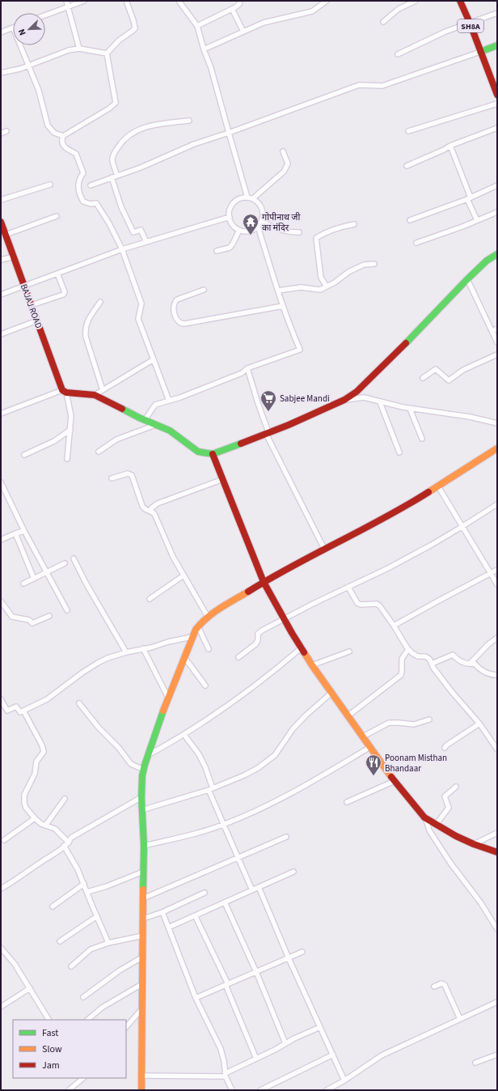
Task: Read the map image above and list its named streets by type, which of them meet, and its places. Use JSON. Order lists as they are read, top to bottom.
{
  "streets": {
    "street": ["SH8A", "BAJAJ ROAD"]
  },
  "places": {
    "temple": ["गोपीनाथ जी का मंदिर"],
    "supermarket": ["Sabjee Mandi"],
    "restaurant": ["Poonam Misthan Bhandaar"]
  },
  "legend": ["Fast", "Slow", "Jam"],
  "north": "bottom left"
}
